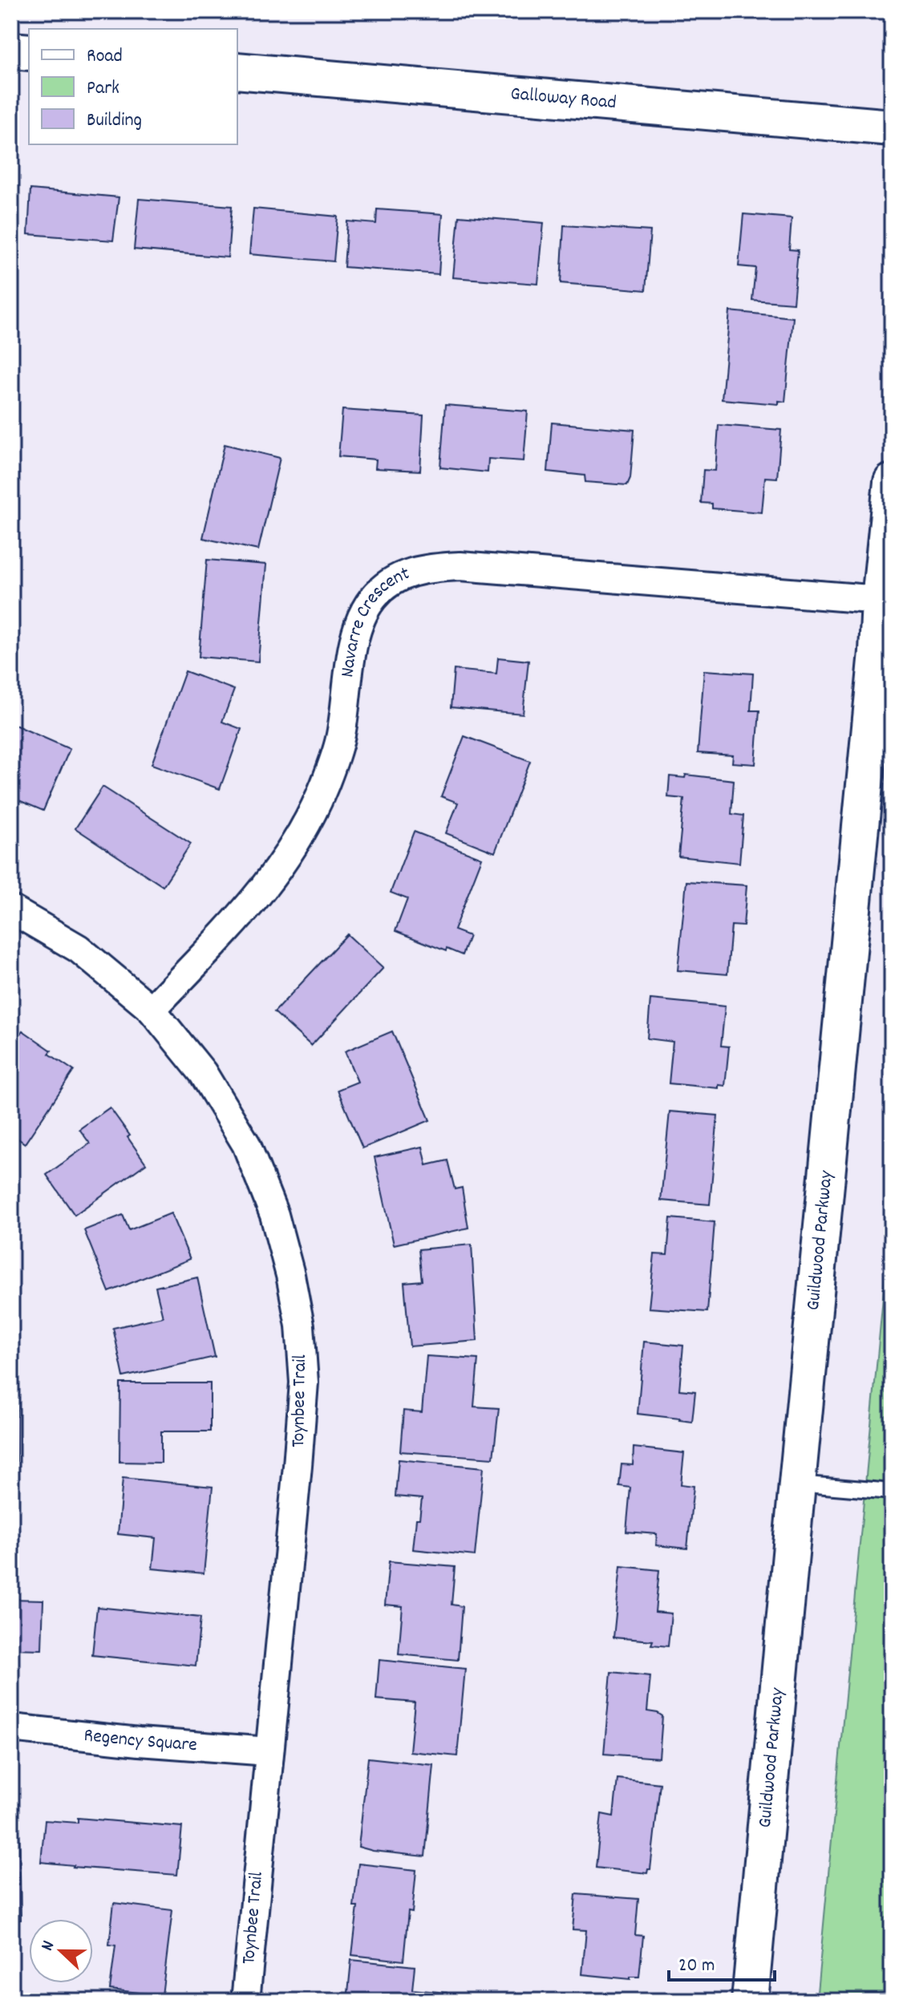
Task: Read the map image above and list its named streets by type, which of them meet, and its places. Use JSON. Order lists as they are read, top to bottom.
{
  "streets": {
    "street": [
      "Galloway Road",
      "Navarre Crescent",
      "Guildwood Parkway",
      "Toynbee Trail",
      "Regency Square"
    ]
  },
  "crossings": [
    ["Navarre Crescent", "Guildwood Parkway"],
    ["Navarre Crescent", "Toynbee Trail"],
    ["Toynbee Trail", "Regency Square"]
  ],
  "legend": ["Road", "Park", "Building"],
  "scale_bar": "20 m",
  "north": "left"
}
